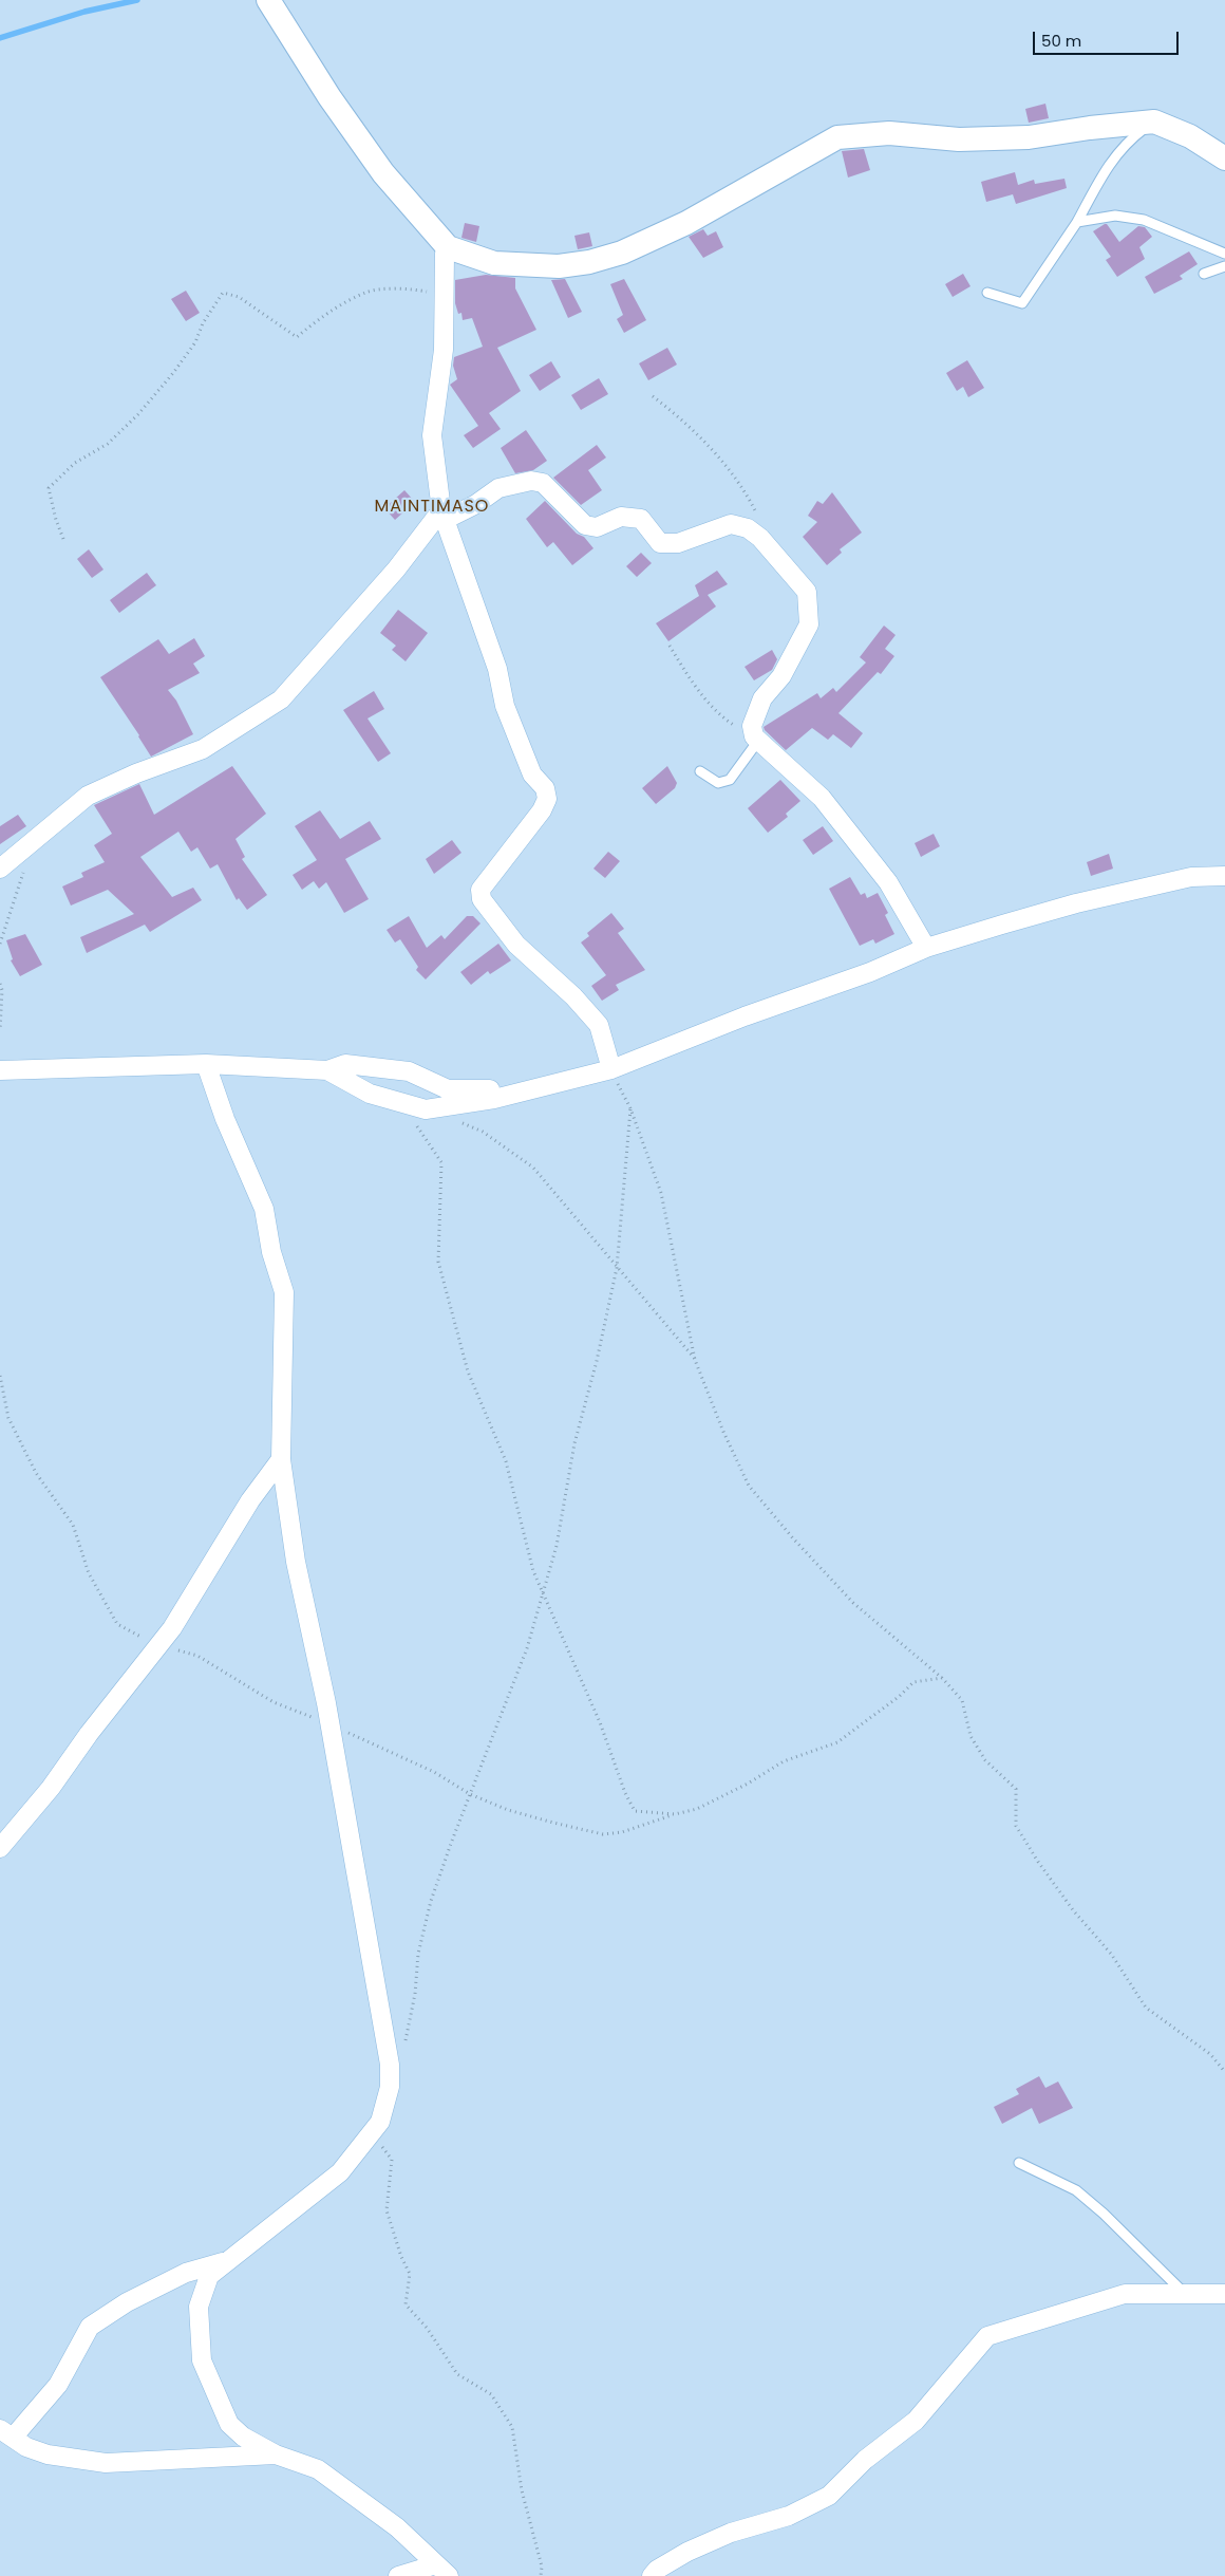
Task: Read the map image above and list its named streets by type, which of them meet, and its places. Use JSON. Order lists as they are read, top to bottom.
{
  "districts": ["MAINTIMASO"],
  "scale_bar": "50 m"
}
